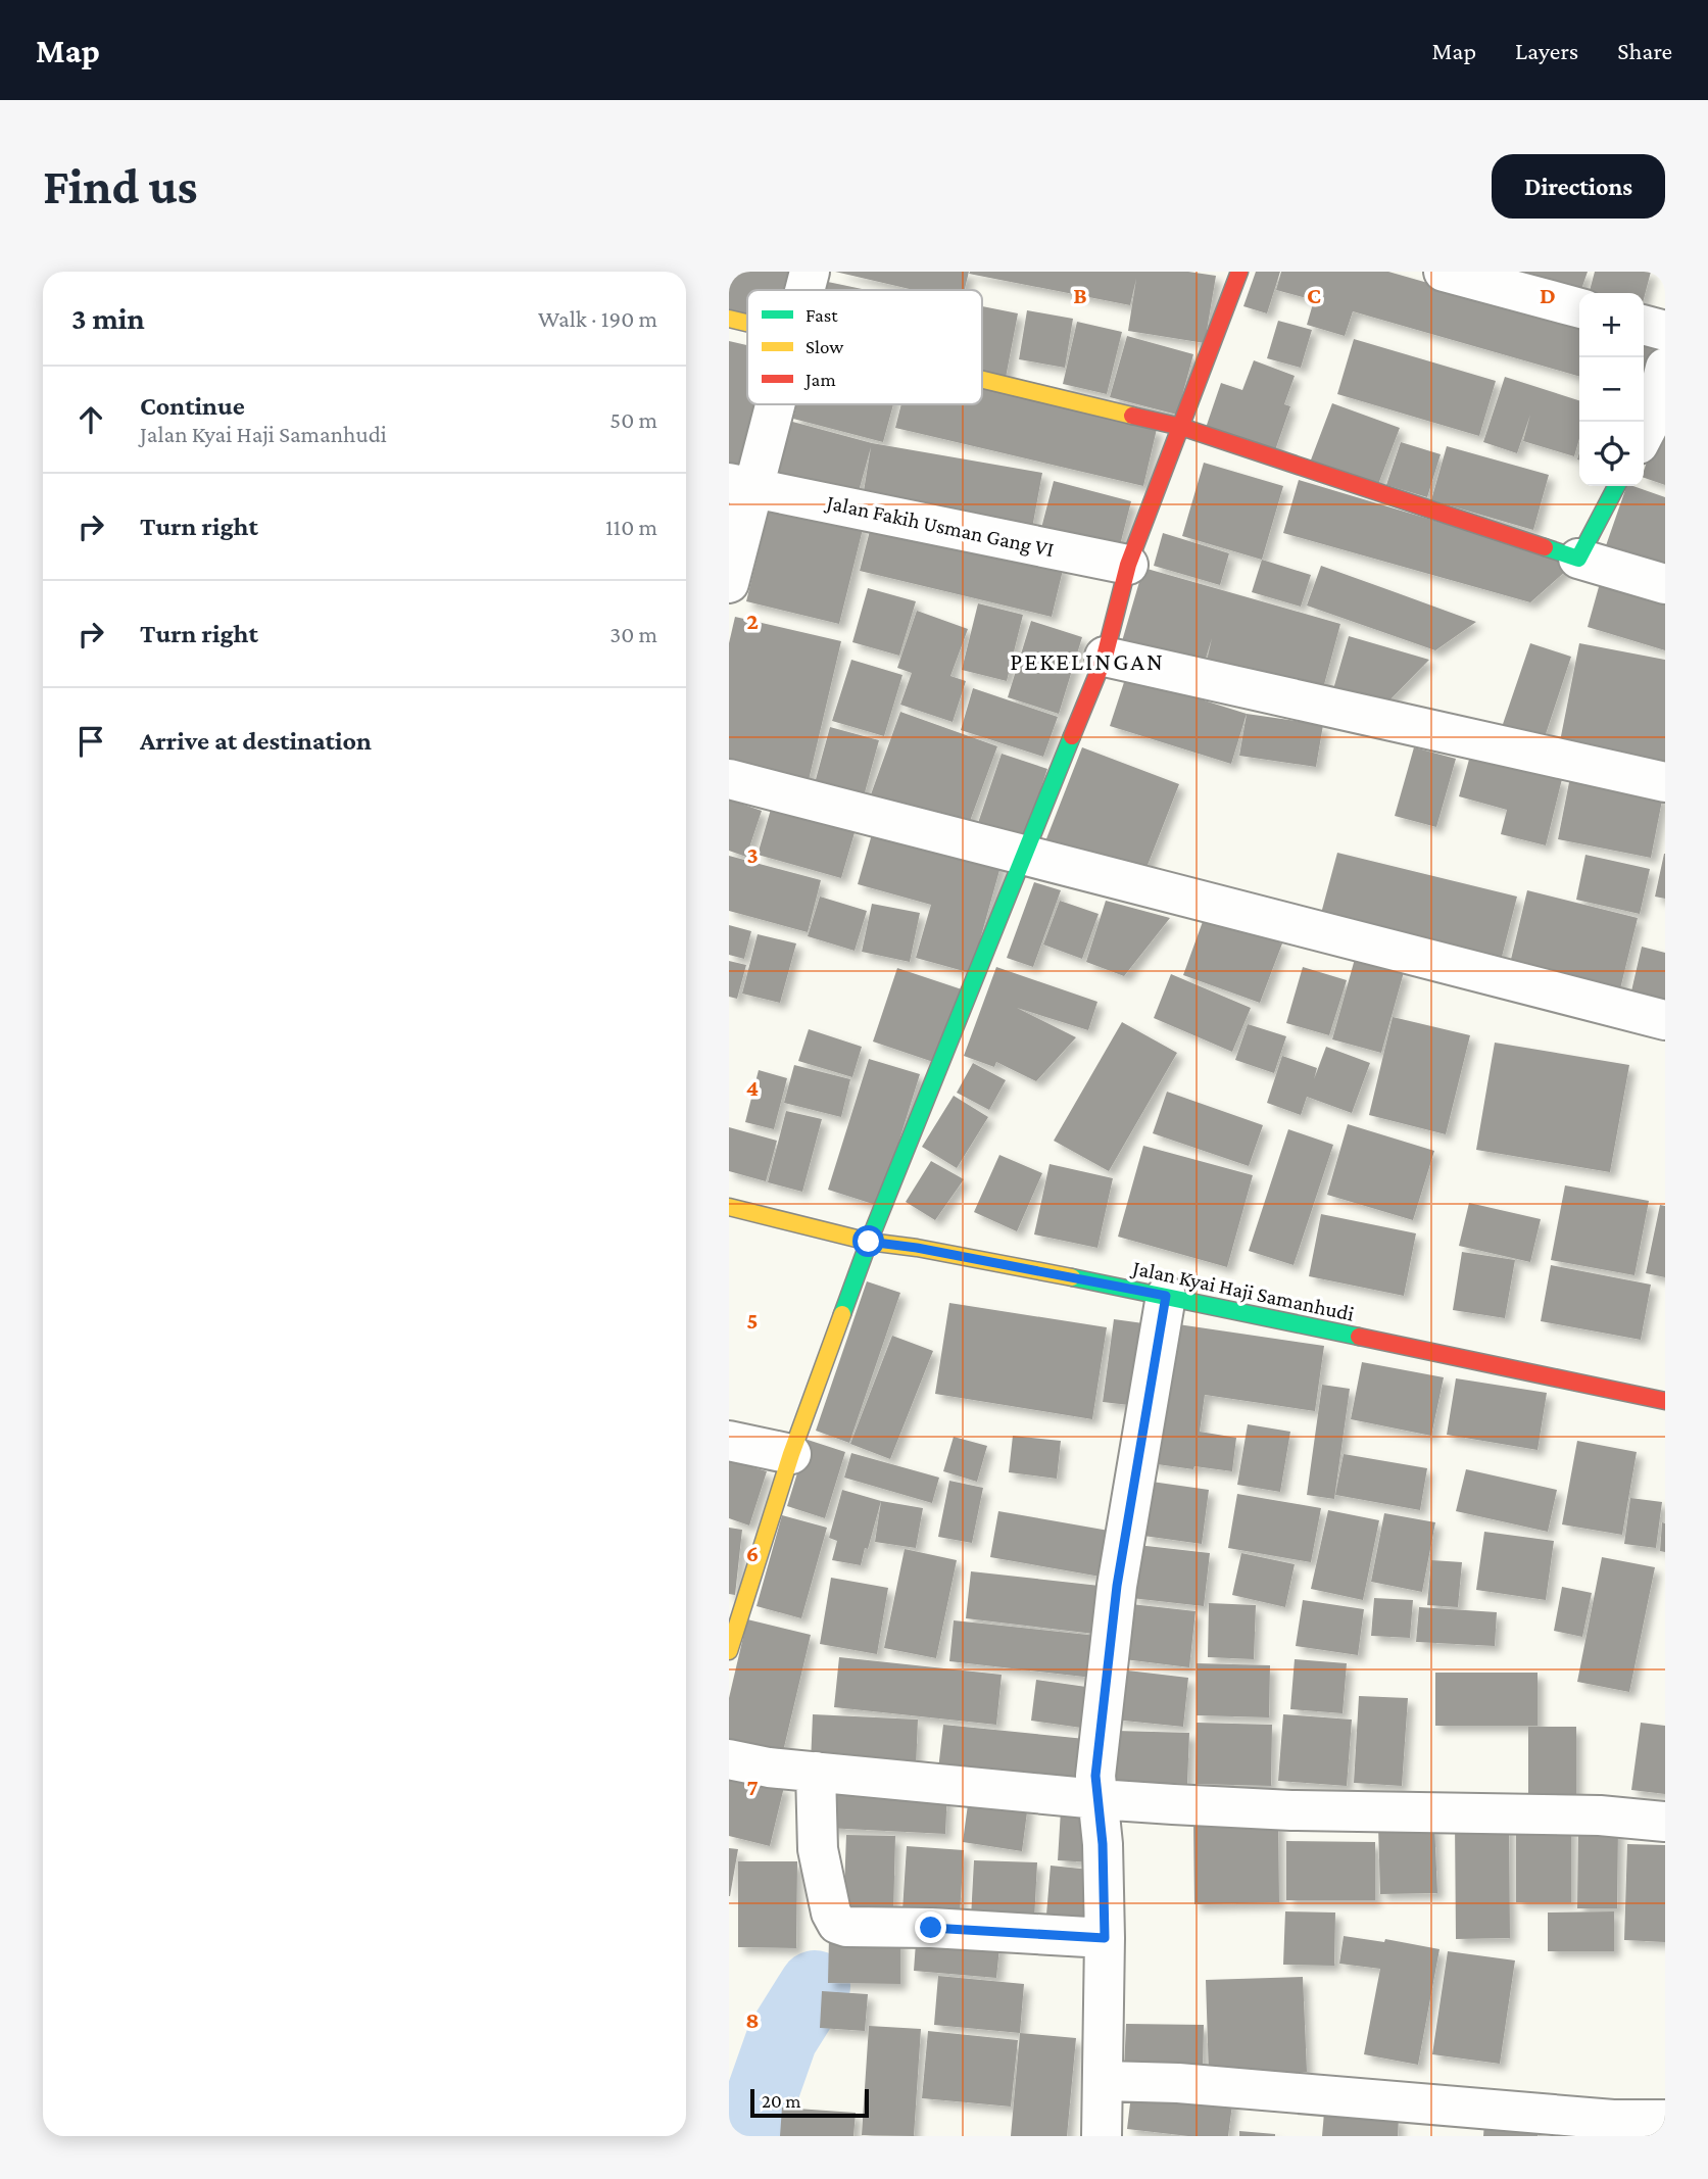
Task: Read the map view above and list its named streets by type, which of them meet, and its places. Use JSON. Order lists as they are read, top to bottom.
{
  "streets": {
    "street": ["Jalan Fakih Usman Gang VI", "Jalan Kyai Haji Samanhudi"]
  },
  "districts": ["PEKELINGAN"],
  "legend": ["Fast", "Slow", "Jam"],
  "scale_bar": "20 m",
  "page": {
    "header": "Map",
    "nav": ["Map", "Layers", "Share"],
    "buttons": "Directions",
    "title": "Find us",
    "heading": ["3 min", "Walk · 190 m"],
    "map_buttons": ["+", "−"],
    "list": [
      ["Continue", "Jalan Kyai Haji Samanhudi", "50 m"],
      ["Turn right", "110 m"],
      ["Turn right", "30 m"],
      "Arrive at destination"
    ],
    "scale": "20 m"
  },
  "grid": {
    "columns": ["B", "C", "D"],
    "rows": [
      "2",
      "3",
      "4",
      "5",
      "6",
      "7",
      "8"
    ]
  }
}
